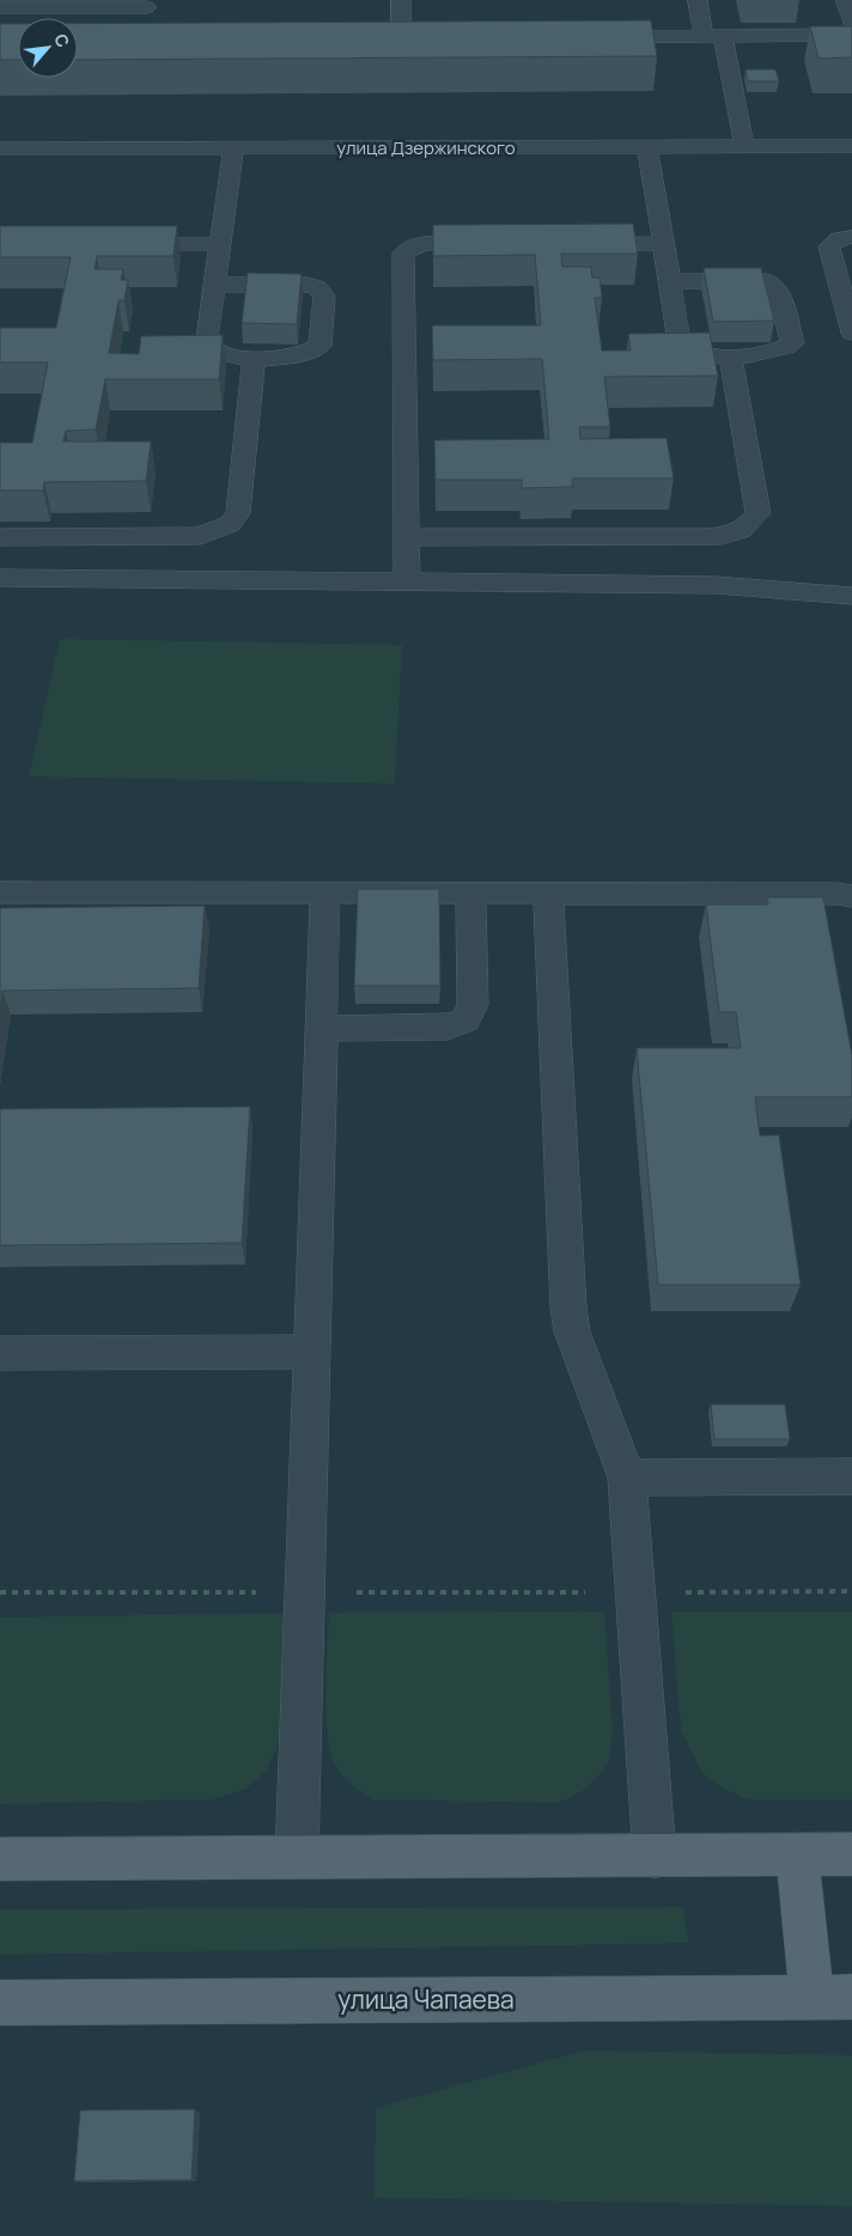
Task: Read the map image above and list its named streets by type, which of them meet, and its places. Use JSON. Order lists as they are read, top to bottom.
{
  "streets": {
    "main road": ["улица Чапаева"],
    "street": ["улица Дзержинского"]
  },
  "north": "top right"
}
